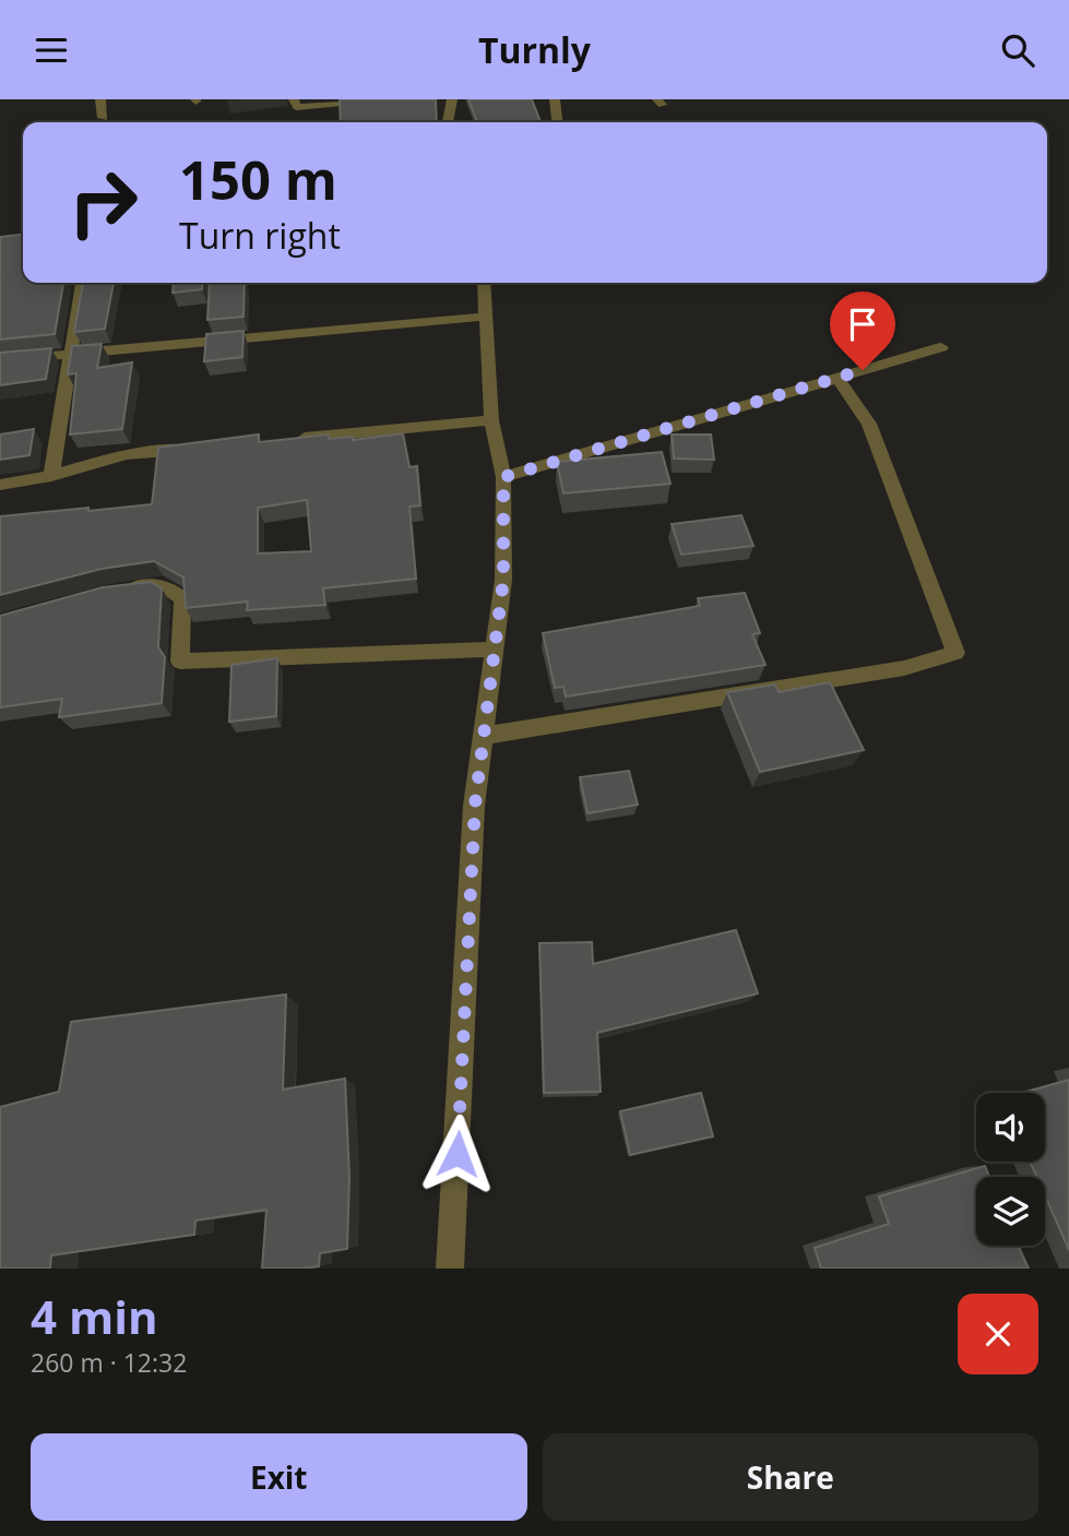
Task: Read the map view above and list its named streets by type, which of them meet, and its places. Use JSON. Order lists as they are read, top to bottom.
{
  "page": {
    "header": "Turnly",
    "turn": ["150 m", "Turn right"],
    "heading": ["4 min", "260 m · 12:32"],
    "buttons": ["Exit", "Share"]
  }
}
